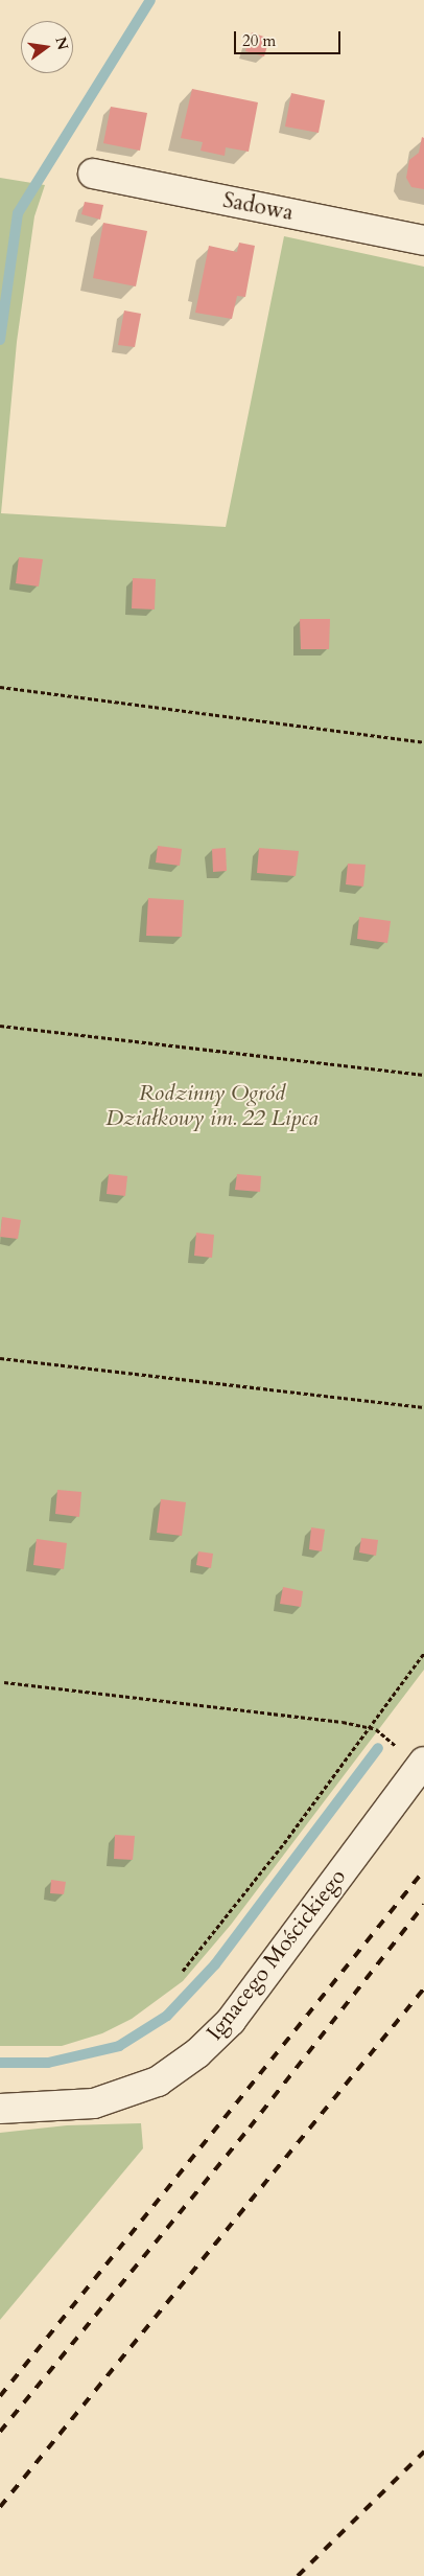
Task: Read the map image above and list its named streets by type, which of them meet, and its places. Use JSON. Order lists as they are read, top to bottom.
{
  "streets": {
    "street": ["Sadowa", "Ignacego Mościckiego"]
  },
  "parks": ["Rodzinny Ogród Działkowy im. 22 Lipca"],
  "scale_bar": "20 m",
  "north": "right"
}
